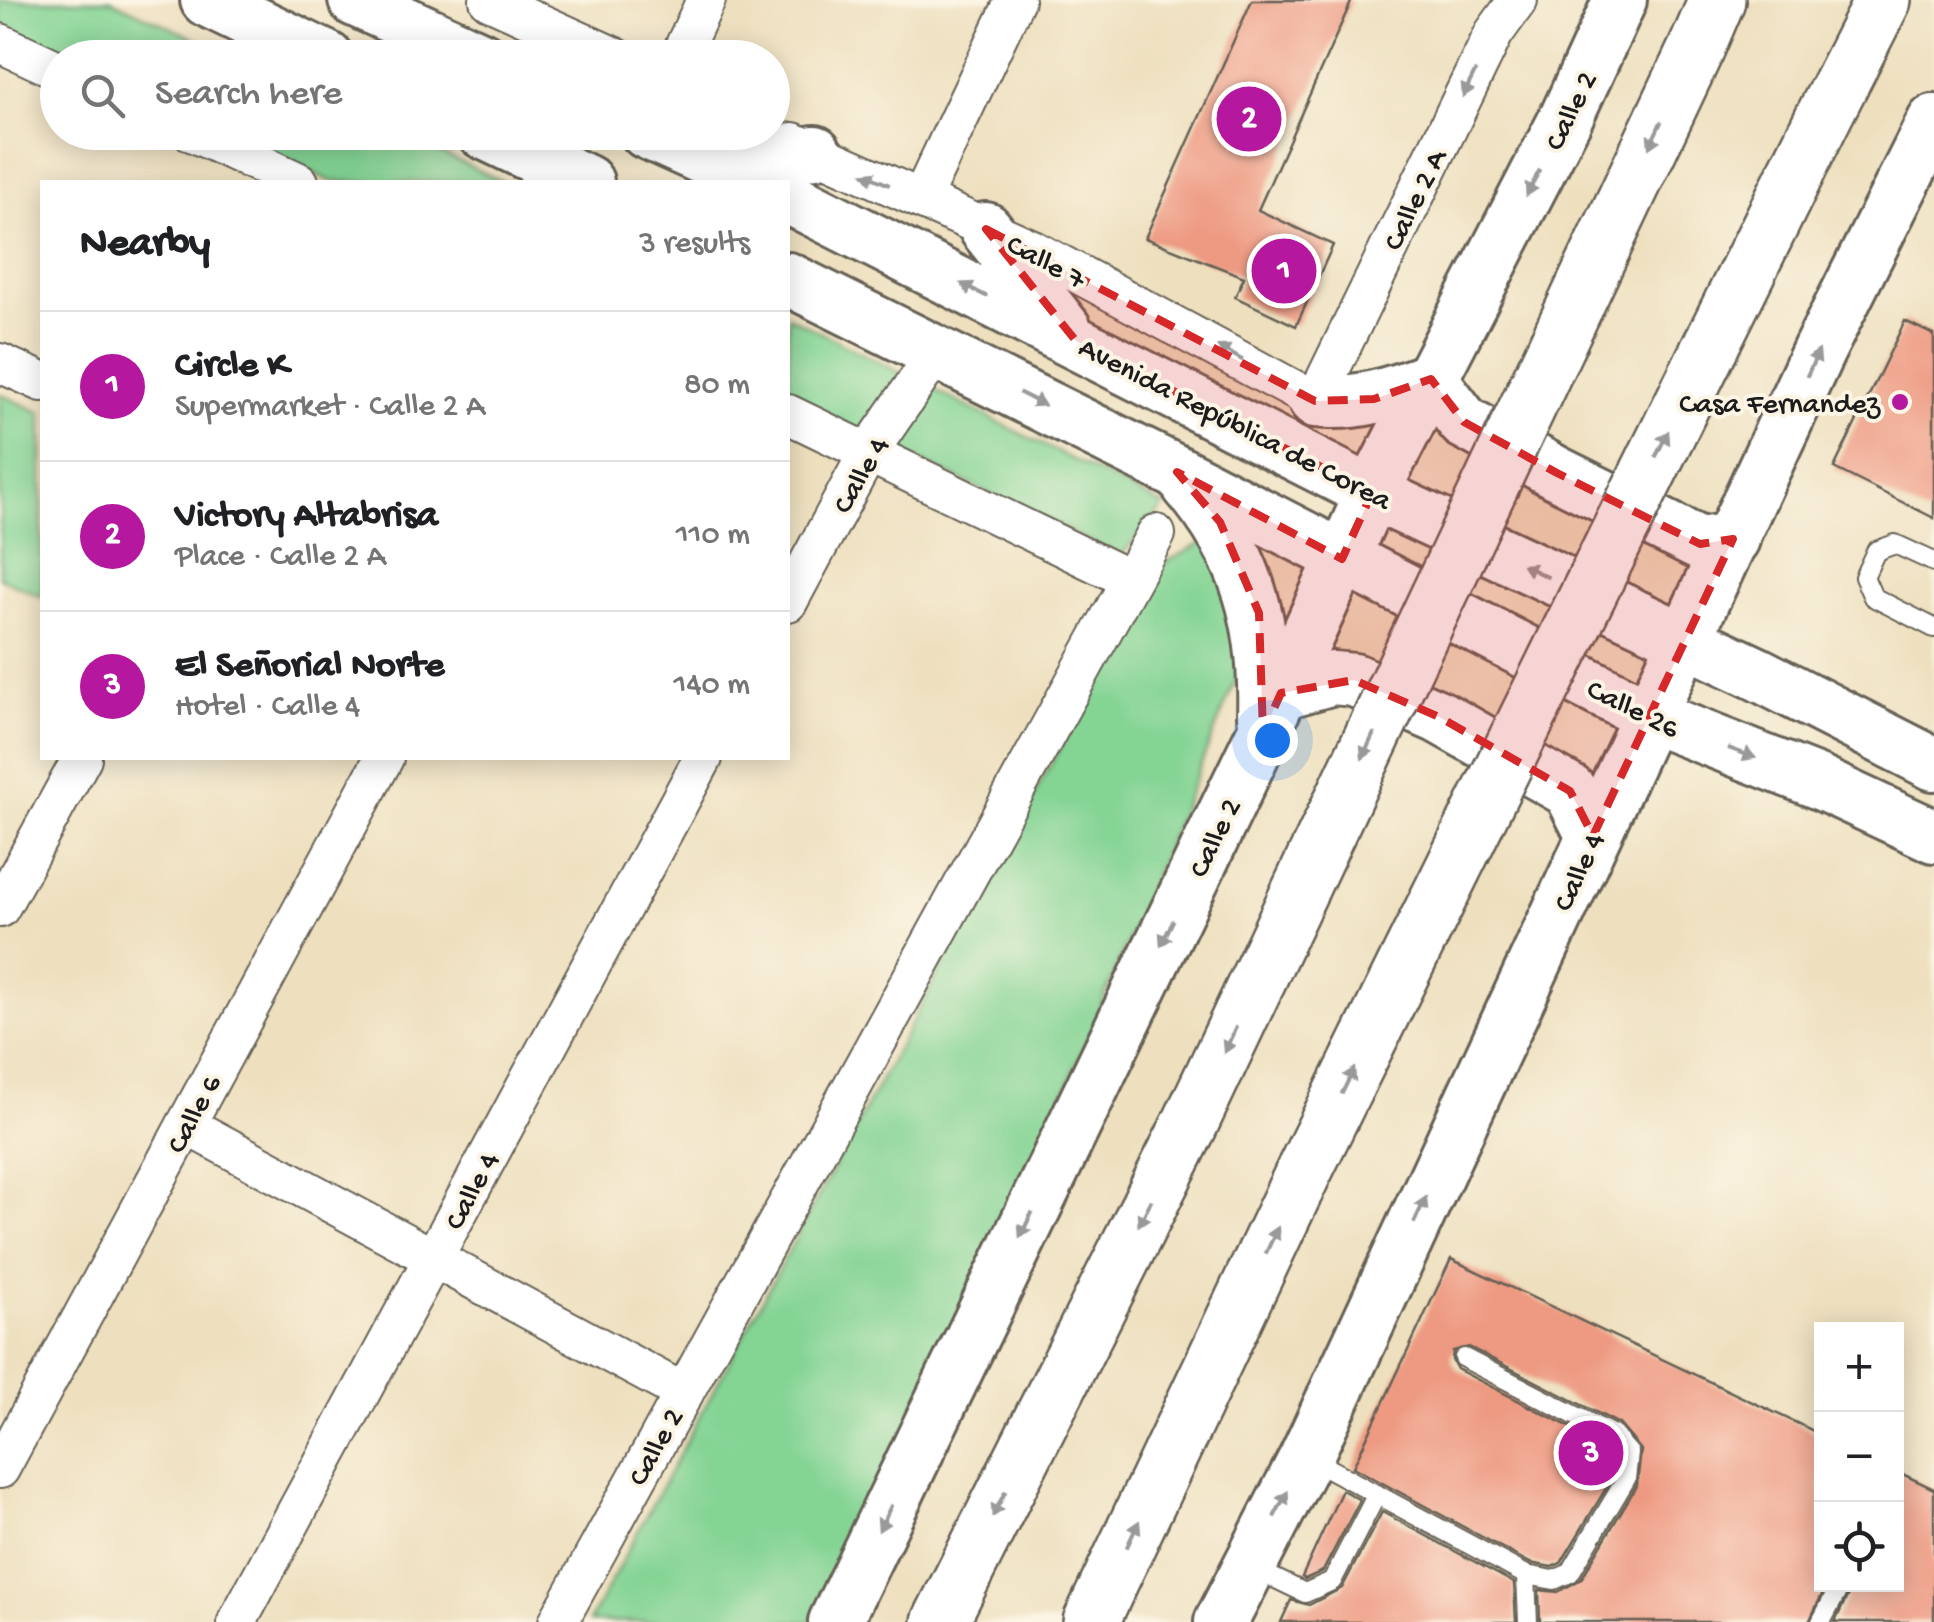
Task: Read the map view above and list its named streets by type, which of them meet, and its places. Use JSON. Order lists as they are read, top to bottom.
{
  "streets": {
    "main road": [
      "Calle 2",
      "Avenida República de Corea",
      "Calle 4",
      "Calle 26"
    ],
    "street": ["Calle 2 A", "Calle 7", "Calle 6"]
  },
  "crossings": [
    ["Calle 2", "Avenida República de Corea"],
    ["Calle 2", "Calle 26"],
    ["Calle 2 A", "Calle 7"],
    ["Avenida República de Corea", "Calle 4"],
    ["Calle 4", "Calle 26"]
  ],
  "one_way": ["Calle 2", "Calle 2 A", "Calle 4"],
  "places": ["Casa Fernandez"],
  "page": {
    "search": "Search here",
    "pins": ["2", "1", "3"],
    "heading": ["Nearby", "3 results"],
    "list": [
      {
        "mark": "1",
        "name": "Circle K",
        "note": "Supermarket · Calle 2 A",
        "value": "80 m"
      },
      {
        "mark": "2",
        "name": "Victory Altabrisa",
        "note": "Place · Calle 2 A",
        "value": "110 m"
      },
      {
        "mark": "3",
        "name": "El Señorial Norte",
        "note": "Hotel · Calle 4",
        "value": "140 m"
      }
    ],
    "map_buttons": ["+", "−"]
  }
}
